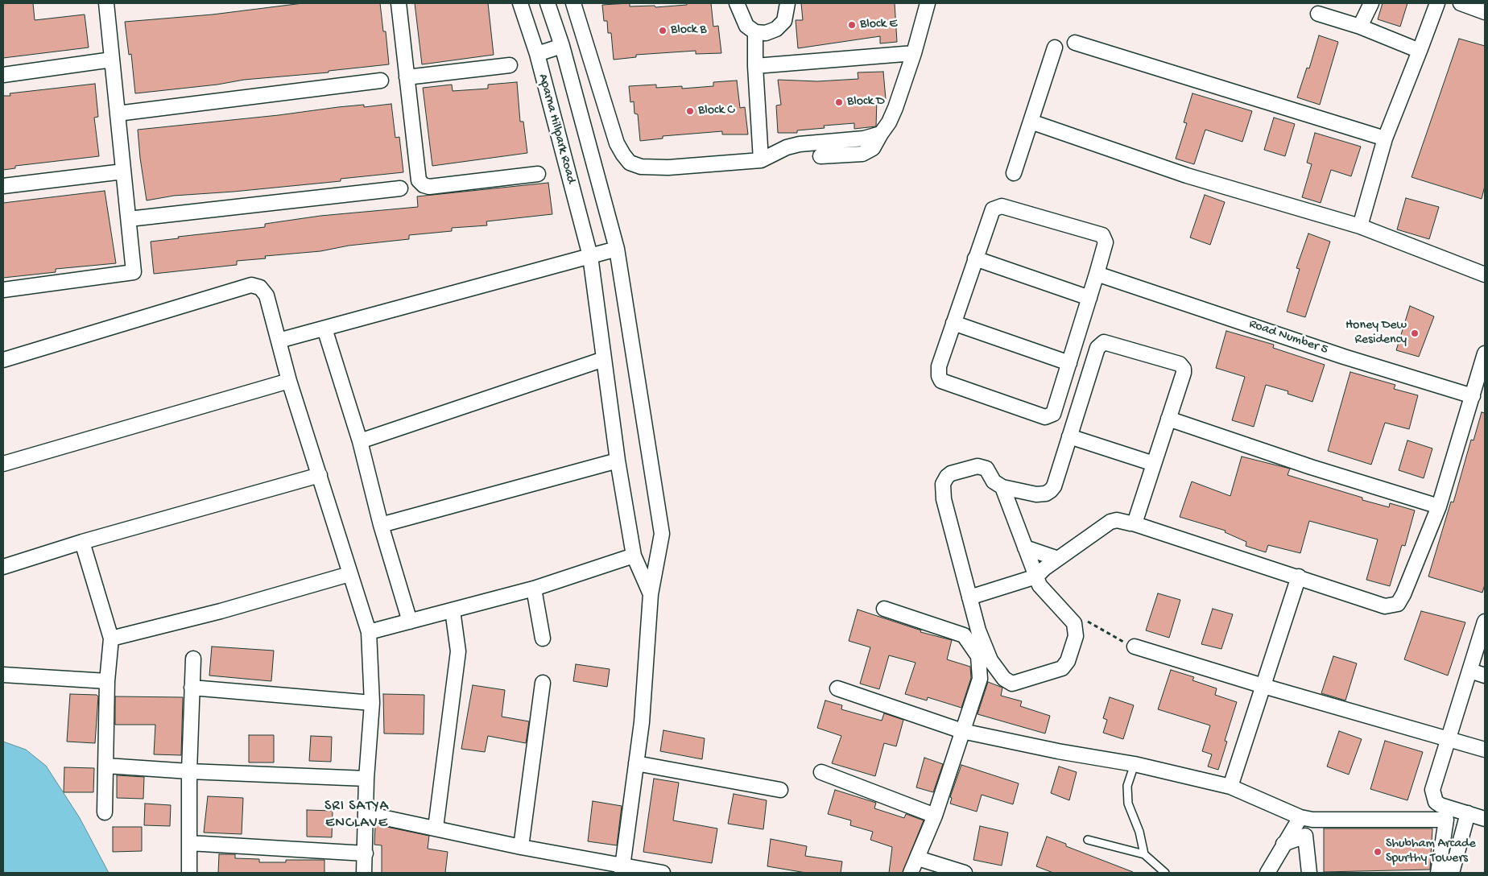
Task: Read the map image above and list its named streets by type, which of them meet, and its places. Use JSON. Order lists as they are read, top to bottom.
{
  "streets": {
    "street": ["Aparna Hillpark Road", "Road Number 5"]
  },
  "districts": ["SRI SATYA ENCLAVE"],
  "places": [
    "Block E",
    "Block B",
    "Block D",
    "Block C",
    "Honey Dew Residency",
    "Shubham Arcade Spurthy Towers"
  ]
}
